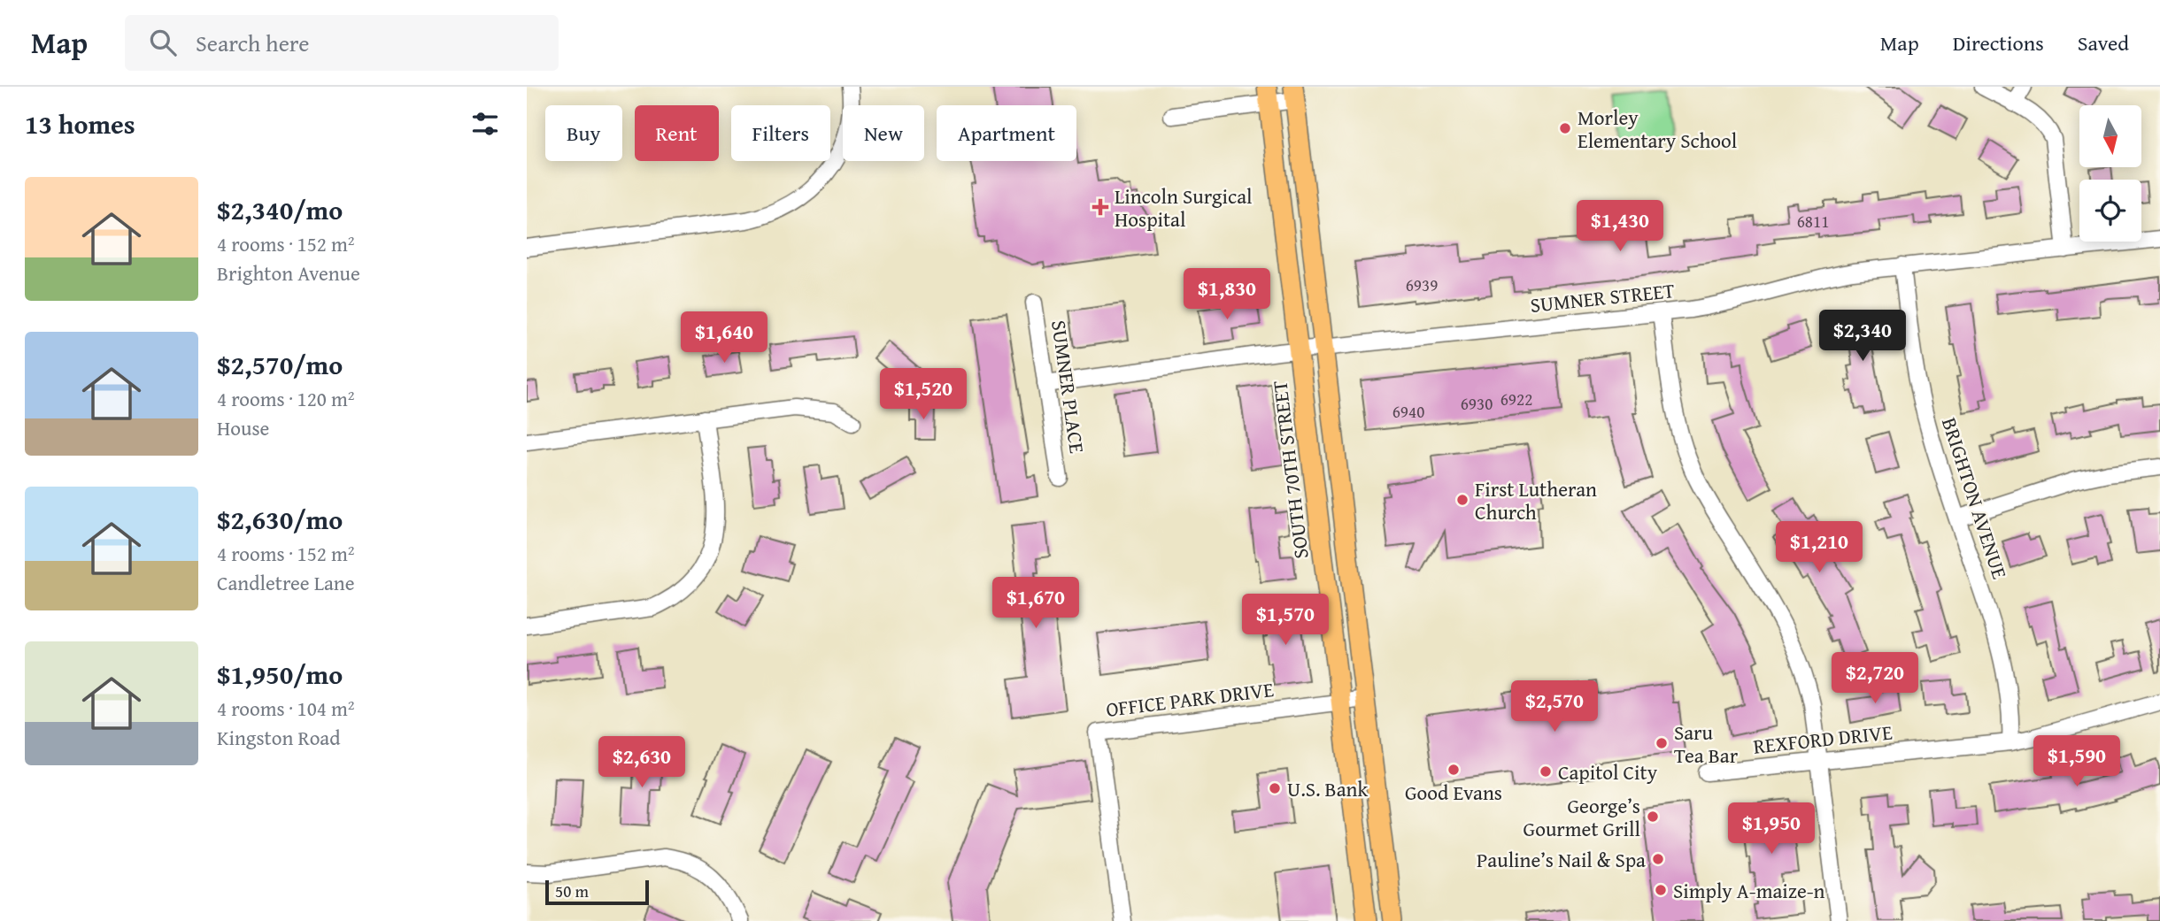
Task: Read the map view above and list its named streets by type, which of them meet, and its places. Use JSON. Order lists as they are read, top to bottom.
{
  "streets": {
    "main road": ["SOUTH 70TH STREET"],
    "street": [
      "SUMNER STREET",
      "SUMNER PLACE",
      "BRIGHTON AVENUE",
      "OFFICE PARK DRIVE",
      "REXFORD DRIVE"
    ]
  },
  "crossings": [
    ["SUMNER STREET", "SUMNER PLACE"],
    ["SUMNER STREET", "SOUTH 70TH STREET"],
    ["SUMNER STREET", "BRIGHTON AVENUE"],
    ["SOUTH 70TH STREET", "OFFICE PARK DRIVE"],
    ["BRIGHTON AVENUE", "REXFORD DRIVE"]
  ],
  "places": {
    "other": [
      "Morley Elementary School",
      "First Lutheran Church",
      "Saru Tea Bar",
      "Good Evans",
      "Capitol City",
      "U.S. Bank",
      "George’s Gourmet Grill",
      "Pauline’s Nail & Spa",
      "Simply A-maize-n"
    ],
    "health": ["Lincoln Surgical Hospital"]
  },
  "house_numbers": [
    "6811",
    "6939",
    "6922",
    "6930",
    "6940"
  ],
  "scale_bar": "50 m",
  "north": "bottom",
  "page": {
    "header": "Map",
    "search": "Search here",
    "nav": ["Map", "Directions", "Saved"],
    "heading": "13 homes",
    "chip": [
      "Buy",
      "Rent",
      "Filters",
      "New",
      "Apartment"
    ],
    "list": [
      {
        "name": "$2,340/mo",
        "note": "4 rooms · 152 m² · Brighton Avenue"
      },
      {
        "name": "$2,570/mo",
        "note": "4 rooms · 120 m² · House"
      },
      {
        "name": "$2,630/mo",
        "note": "4 rooms · 152 m² · Candletree Lane"
      },
      {
        "name": "$1,950/mo",
        "note": "4 rooms · 104 m² · Kingston Road"
      }
    ],
    "price": [
      "$1,430",
      "$1,830",
      "$2,340",
      "$1,640",
      "$1,520",
      "$1,210",
      "$1,670",
      "$1,570",
      "$2,720",
      "$2,570",
      "$1,590",
      "$2,630",
      "$1,950"
    ],
    "scale": "50 m"
  }
}
